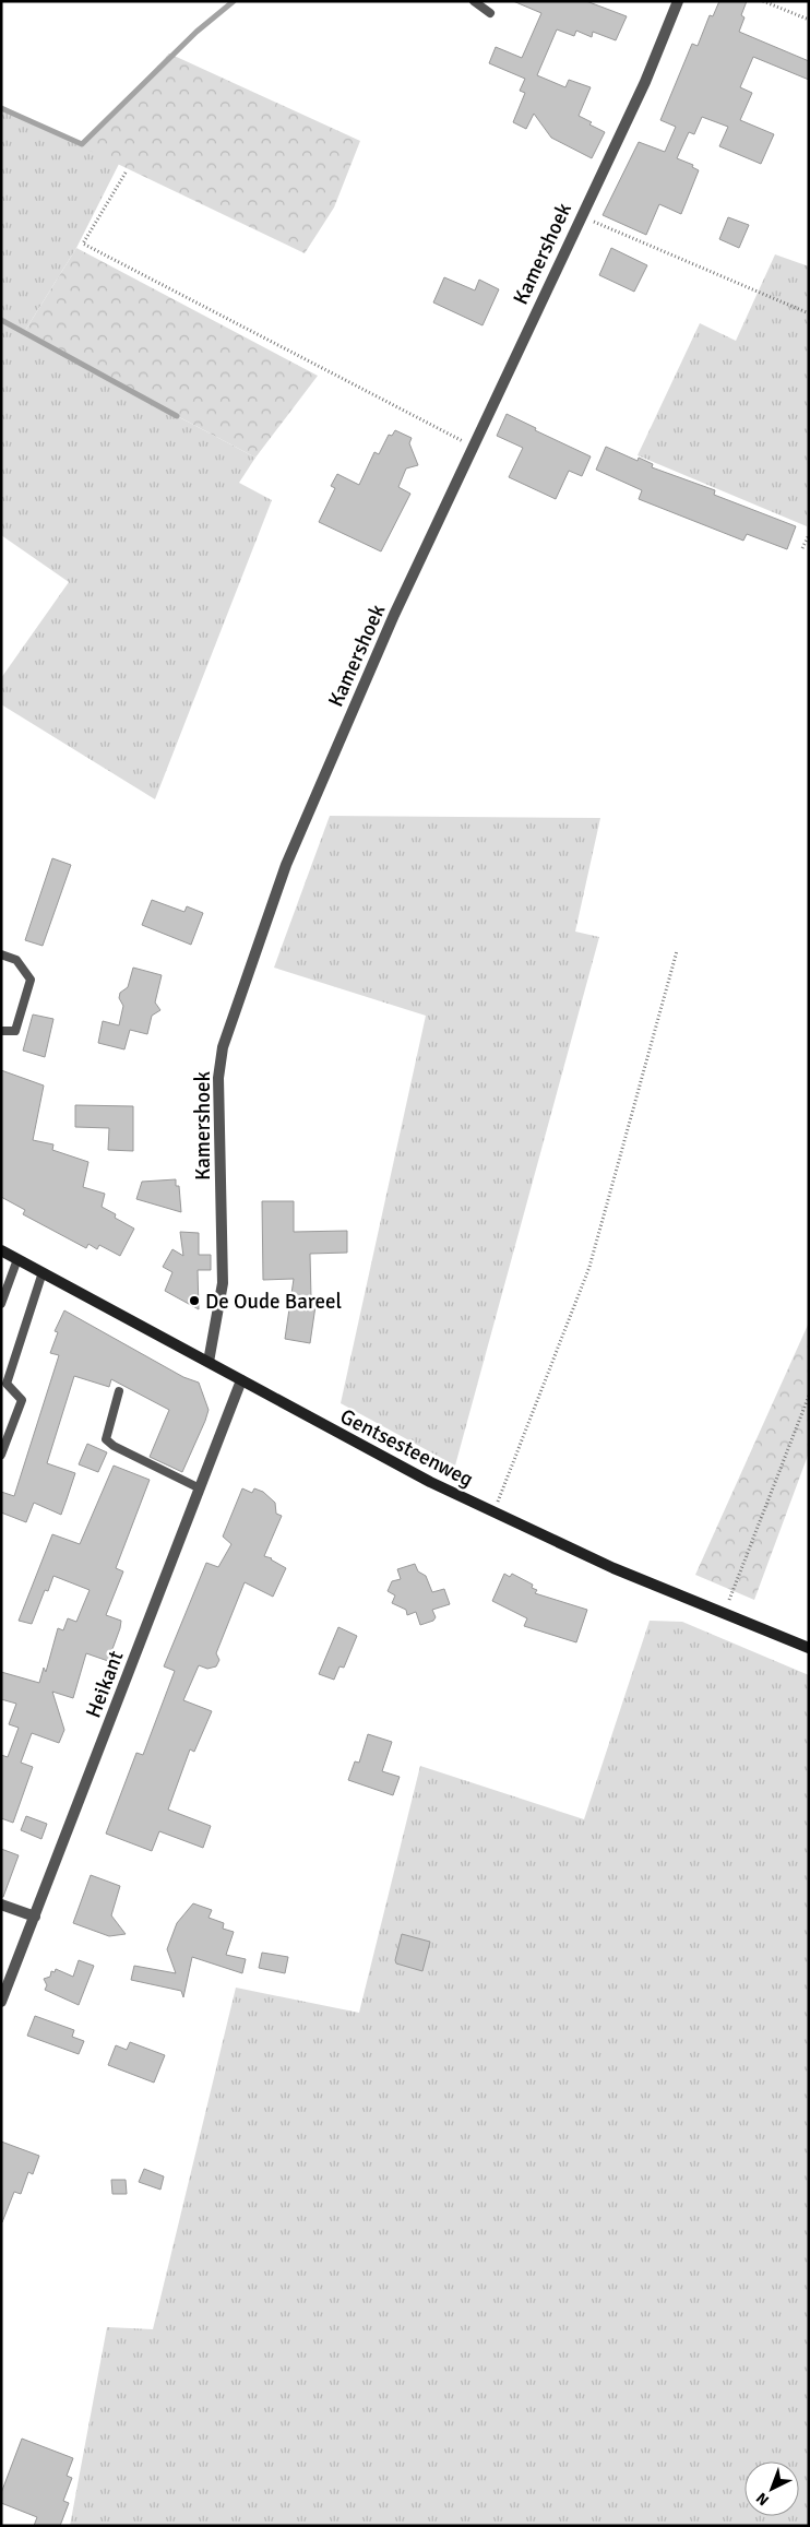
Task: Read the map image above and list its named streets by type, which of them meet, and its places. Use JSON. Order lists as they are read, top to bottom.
{
  "streets": {
    "main road": ["Gentsesteenweg"],
    "street": ["Kamershoek", "Heikant"]
  },
  "crossings": [
    ["Kamershoek", "Gentsesteenweg"],
    ["Gentsesteenweg", "Heikant"]
  ],
  "places": ["De Oude Bareel"],
  "north": "bottom left"
}
